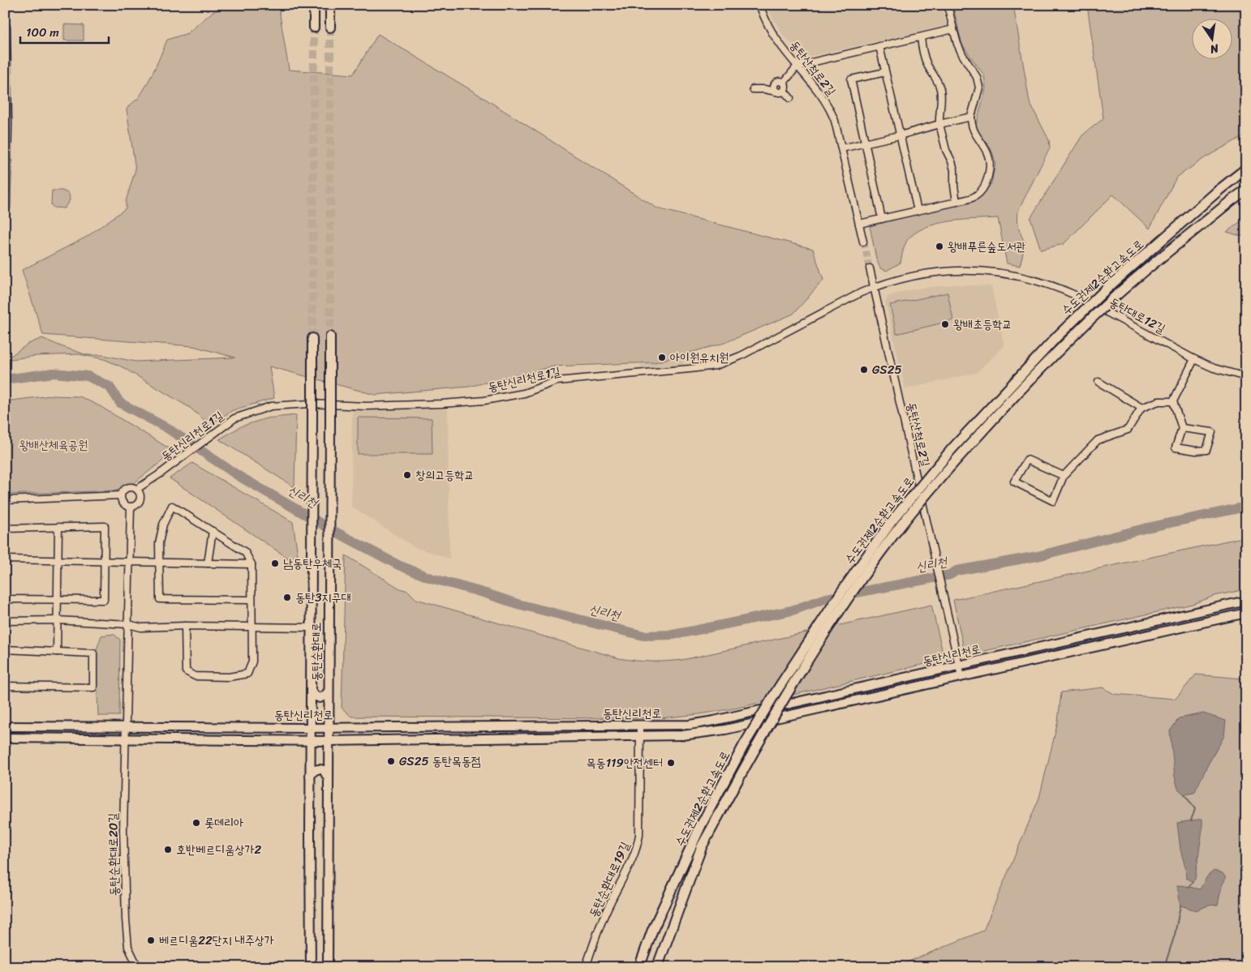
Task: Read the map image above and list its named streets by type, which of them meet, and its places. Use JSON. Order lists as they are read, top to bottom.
{
  "streets": {
    "highway": ["수도권제2순환고속도로"],
    "main road": ["동탄순환대로", "동탄신리천로"],
    "street": [
      "동탄산척로2길",
      "동탄대로12길",
      "동탄신리천로1길",
      "동탄순환대로20길",
      "동탄순환대로19길"
    ]
  },
  "crossings": [
    ["동탄산척로2길", "동탄대로12길"],
    ["동탄산척로2길", "동탄신리천로1길"],
    ["동탄산척로2길", "동탄신리천로"],
    ["동탄대로12길", "동탄신리천로1길"],
    ["동탄순환대로", "동탄신리천로"],
    ["동탄신리천로", "동탄순환대로20길"],
    ["동탄신리천로", "동탄순환대로19길"]
  ],
  "water": ["신리천"],
  "parks": ["왕배산체육공원"],
  "places": [
    "왕배푸른숲도서관",
    "왕배초등학교",
    "아이원유치원",
    "GS25",
    "창의고등학교",
    "남동탄우체국",
    "동탄3지구대",
    "GS25 동탄목동점",
    "목동119안전센터",
    "롯데리아",
    "호반베르디움상가2",
    "베르디움22단지 내주상가"
  ],
  "scale_bar": "100 m",
  "north": "bottom"
}
